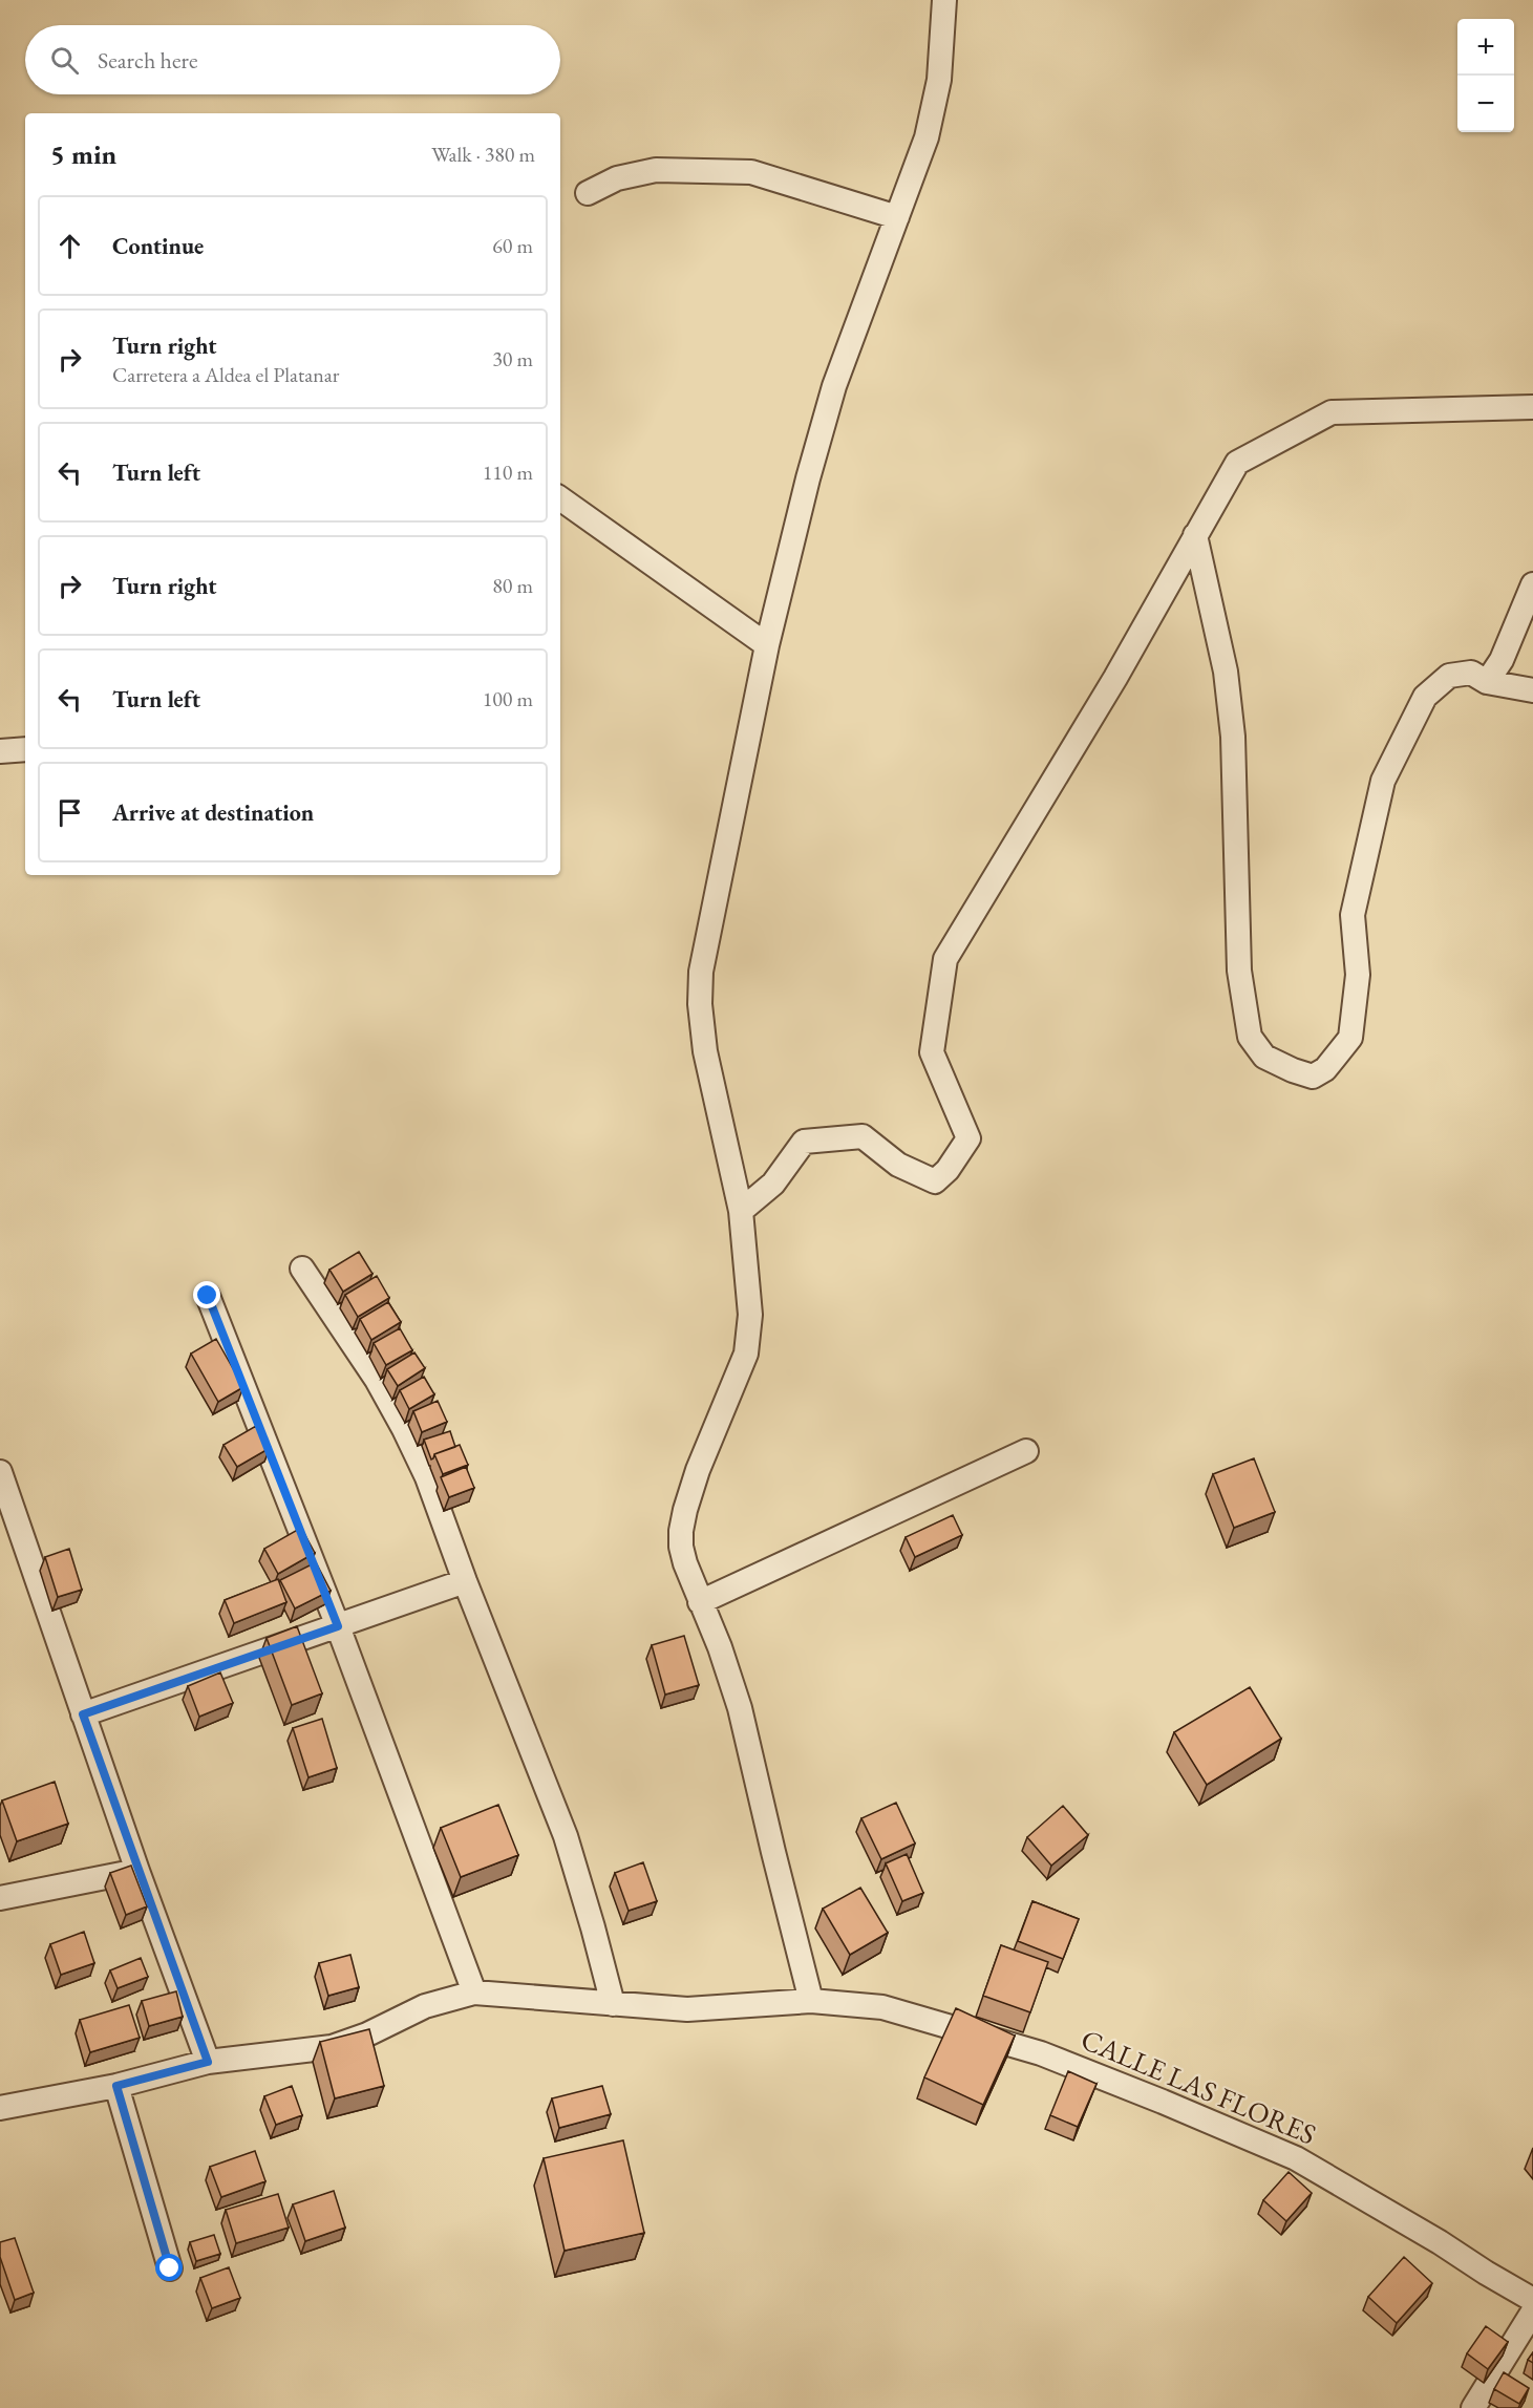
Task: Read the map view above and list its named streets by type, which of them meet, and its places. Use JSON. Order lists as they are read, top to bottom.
{
  "streets": {
    "street": ["CALLE LAS FLORES"]
  },
  "page": {
    "map_buttons": ["+", "−"],
    "search": "Search here",
    "heading": ["5 min", "Walk · 380 m"],
    "list": [
      ["Continue", "60 m"],
      ["Turn right", "Carretera a Aldea el Platanar", "30 m"],
      ["Turn left", "110 m"],
      ["Turn right", "80 m"],
      ["Turn left", "100 m"],
      "Arrive at destination"
    ]
  }
}
